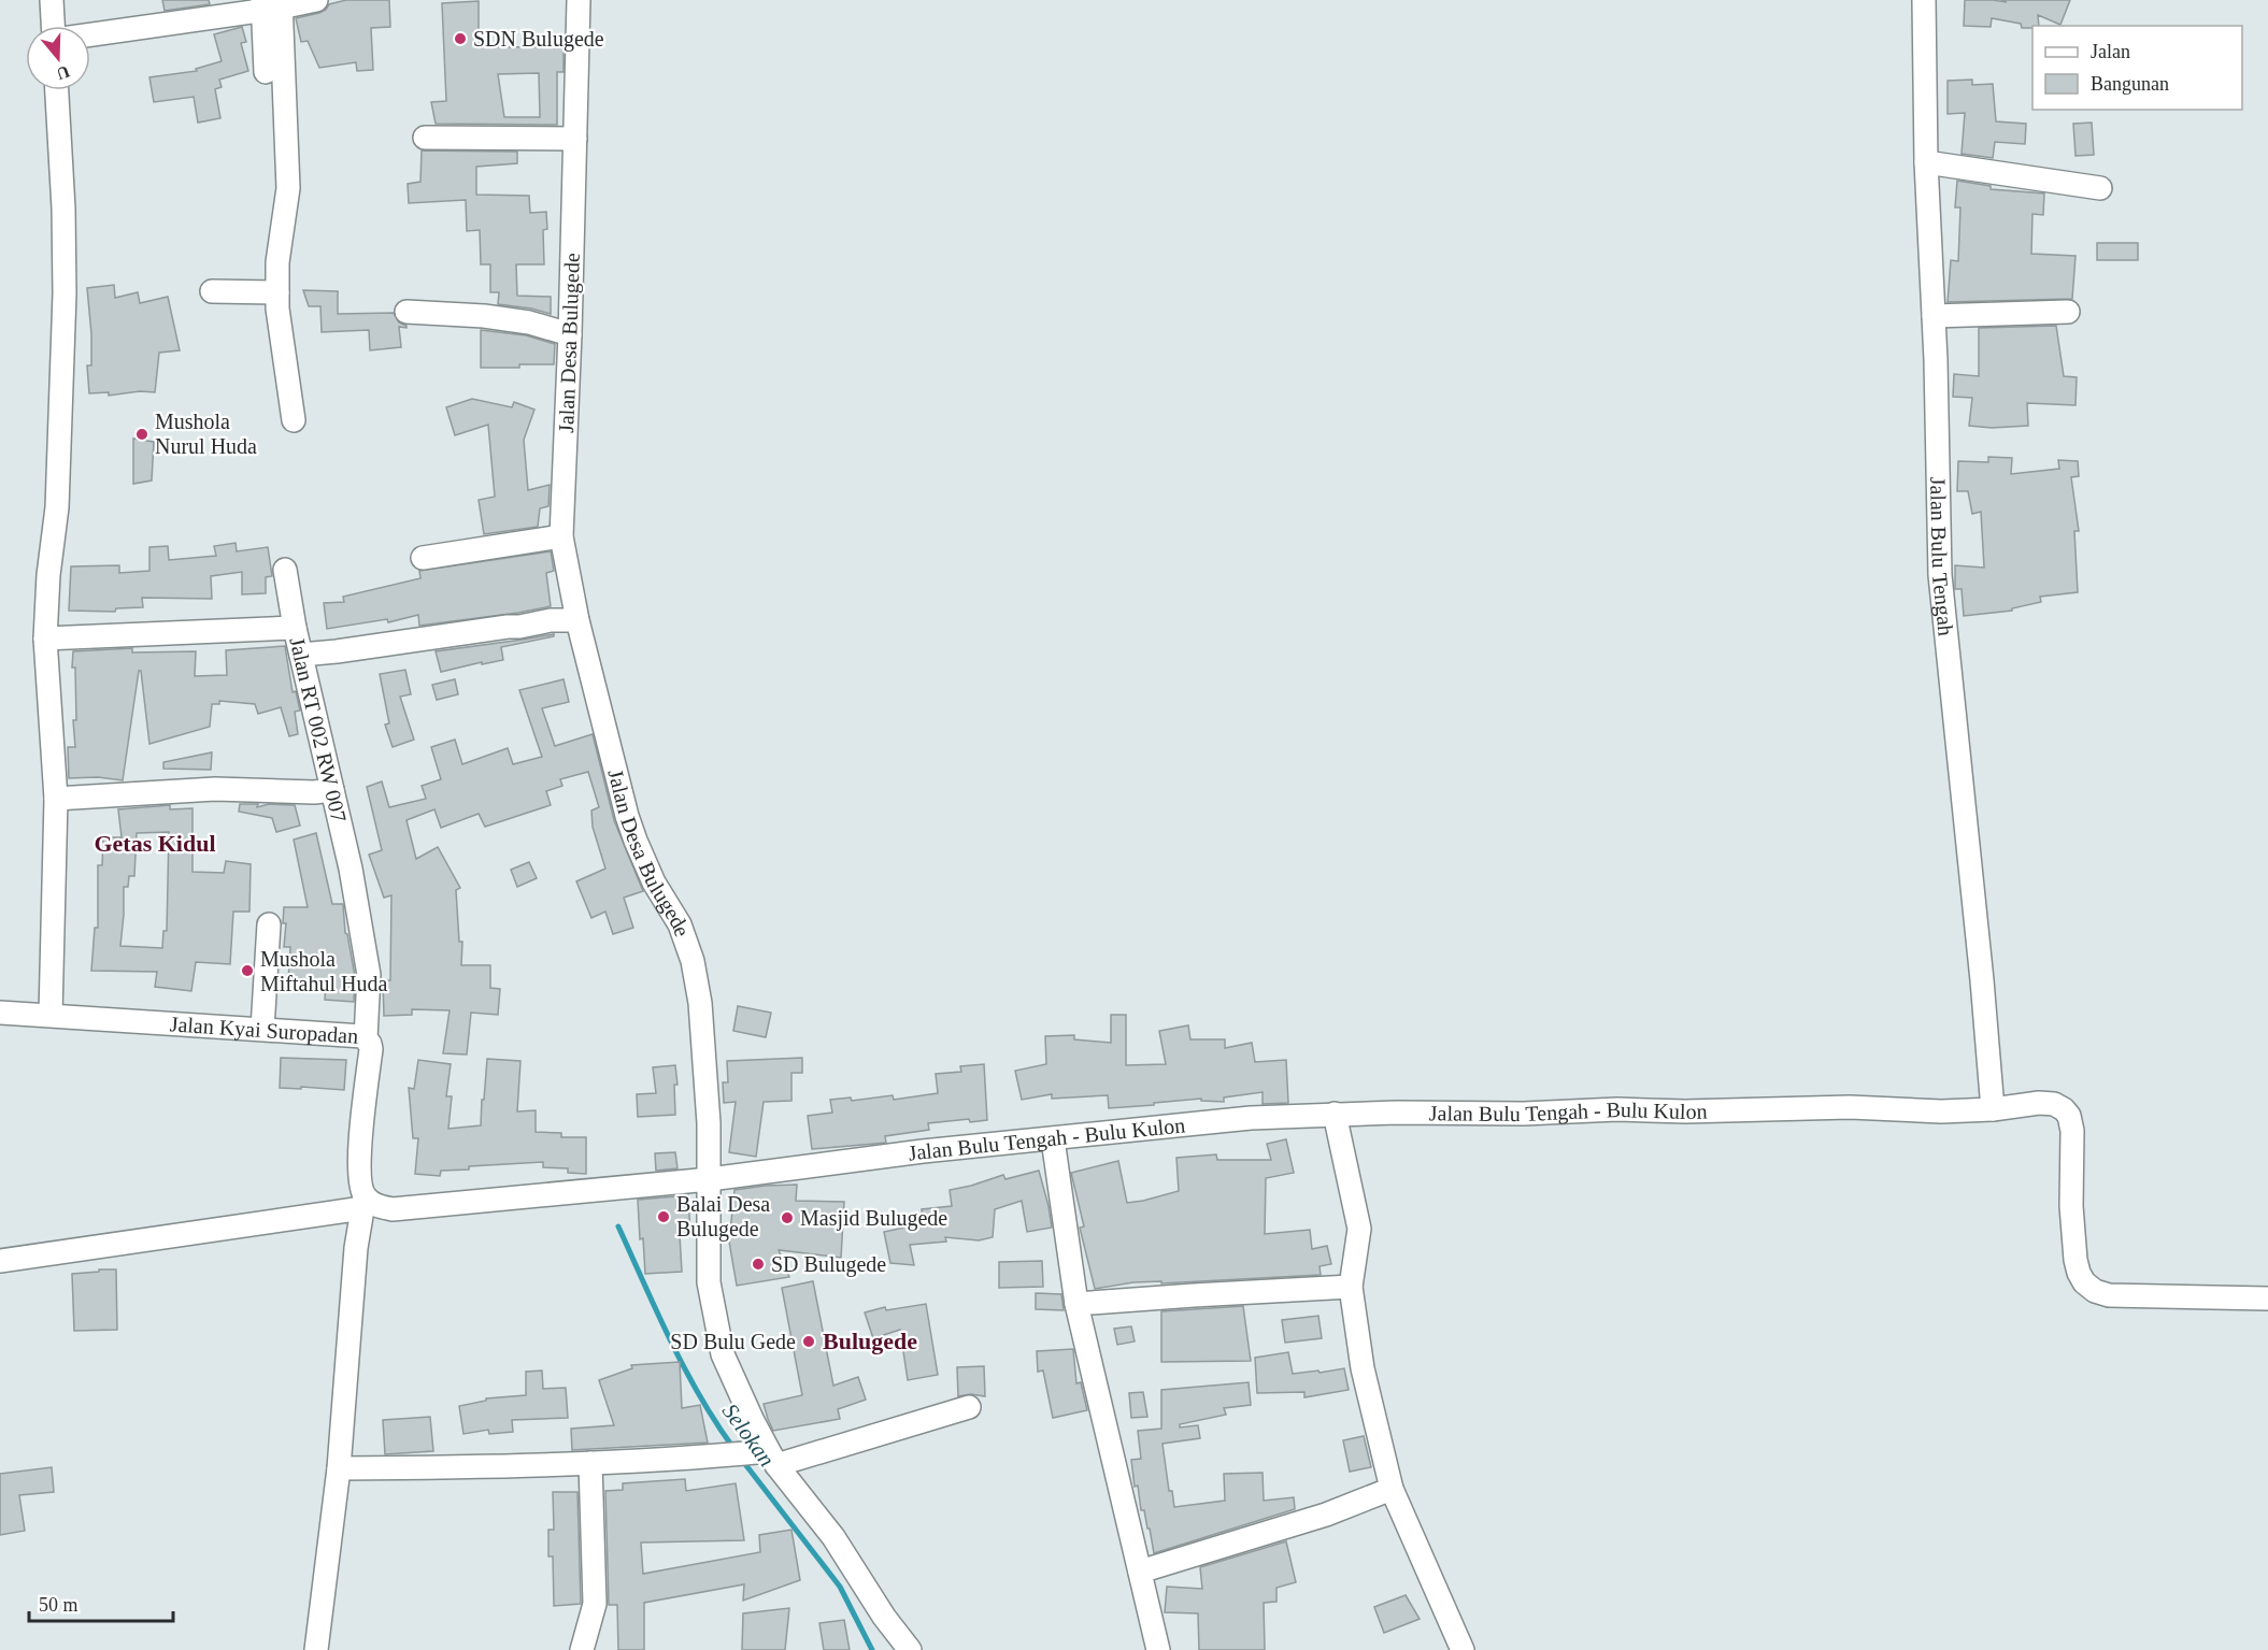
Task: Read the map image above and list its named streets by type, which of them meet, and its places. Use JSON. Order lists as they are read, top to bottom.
{
  "streets": {
    "street": [
      "Jalan Desa Bulugede",
      "Jalan Bulu Tengah",
      "Jalan RT 002 RW 007",
      "Jalan Kyai Suropadan",
      "Jalan Bulu Tengah - Bulu Kulon"
    ]
  },
  "crossings": [
    ["Jalan Desa Bulugede", "Jalan Bulu Tengah - Bulu Kulon"],
    ["Jalan Bulu Tengah", "Jalan Bulu Tengah - Bulu Kulon"],
    ["Jalan RT 002 RW 007", "Jalan Kyai Suropadan"]
  ],
  "districts": ["Getas Kidul", "Bulugede"],
  "water": ["Selokan"],
  "places": [
    "SDN Bulugede",
    "Mushola Nurul Huda",
    "Mushola Miftahul Huda",
    "Balai Desa Bulugede",
    "Masjid Bulugede",
    "SD Bulugede",
    "SD Bulu Gede"
  ],
  "legend": ["Jalan", "Bangunan"],
  "scale_bar": "50 m",
  "north": "bottom"
}
